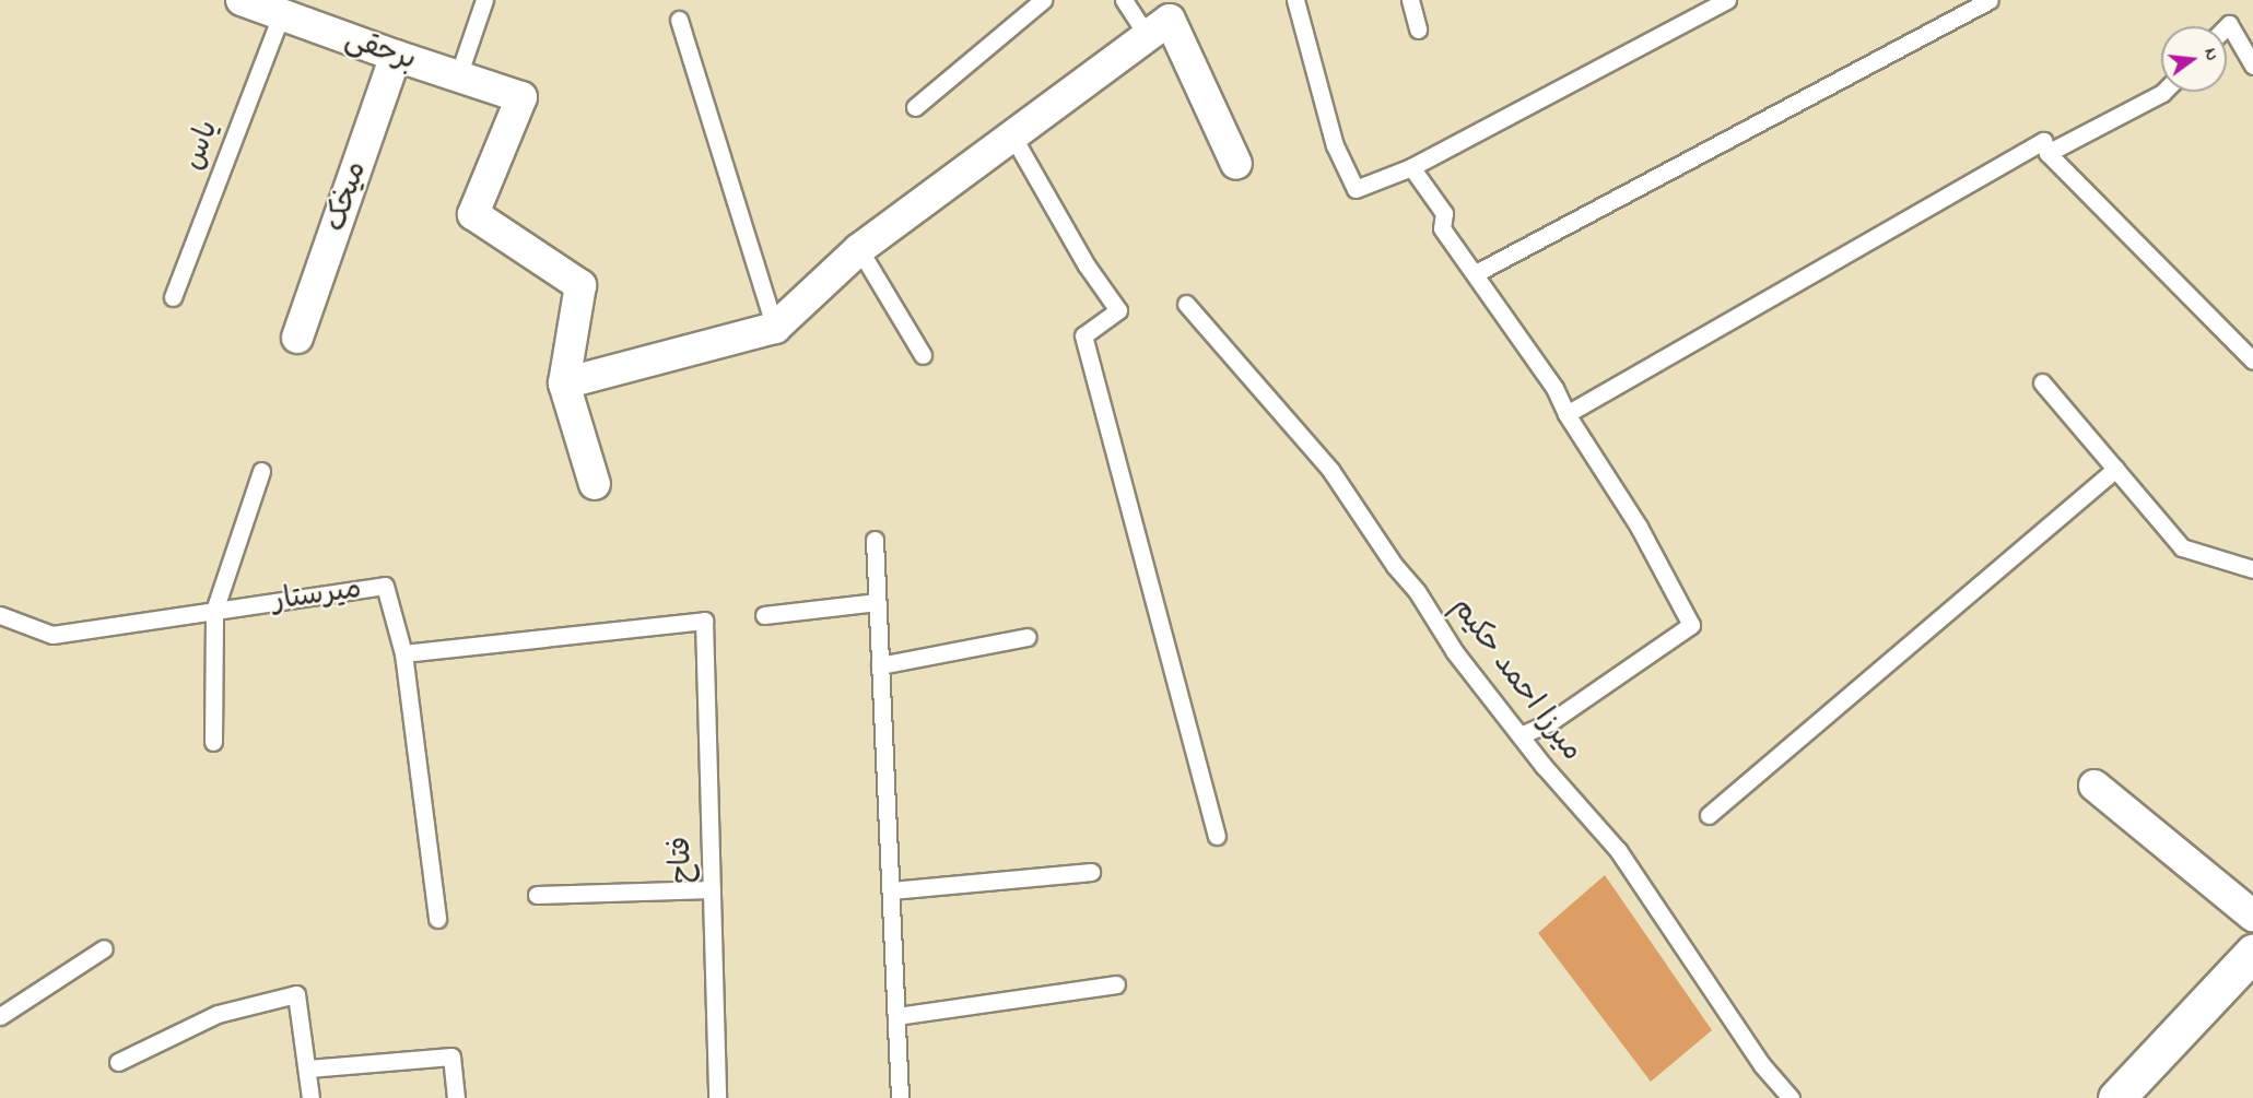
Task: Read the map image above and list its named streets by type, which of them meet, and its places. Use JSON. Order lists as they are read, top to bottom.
{
  "streets": {
    "street": ["برحقی", "میخک"],
    "lane": [
      "یاس",
      "میرستار",
      "میرزا احمد حکیم",
      "فتاح"
    ]
  },
  "crossings": [
    ["برحقی", "یاس"],
    ["برحقی", "میخک"],
    ["میرستار", "فتاح"]
  ],
  "north": "right"
}
